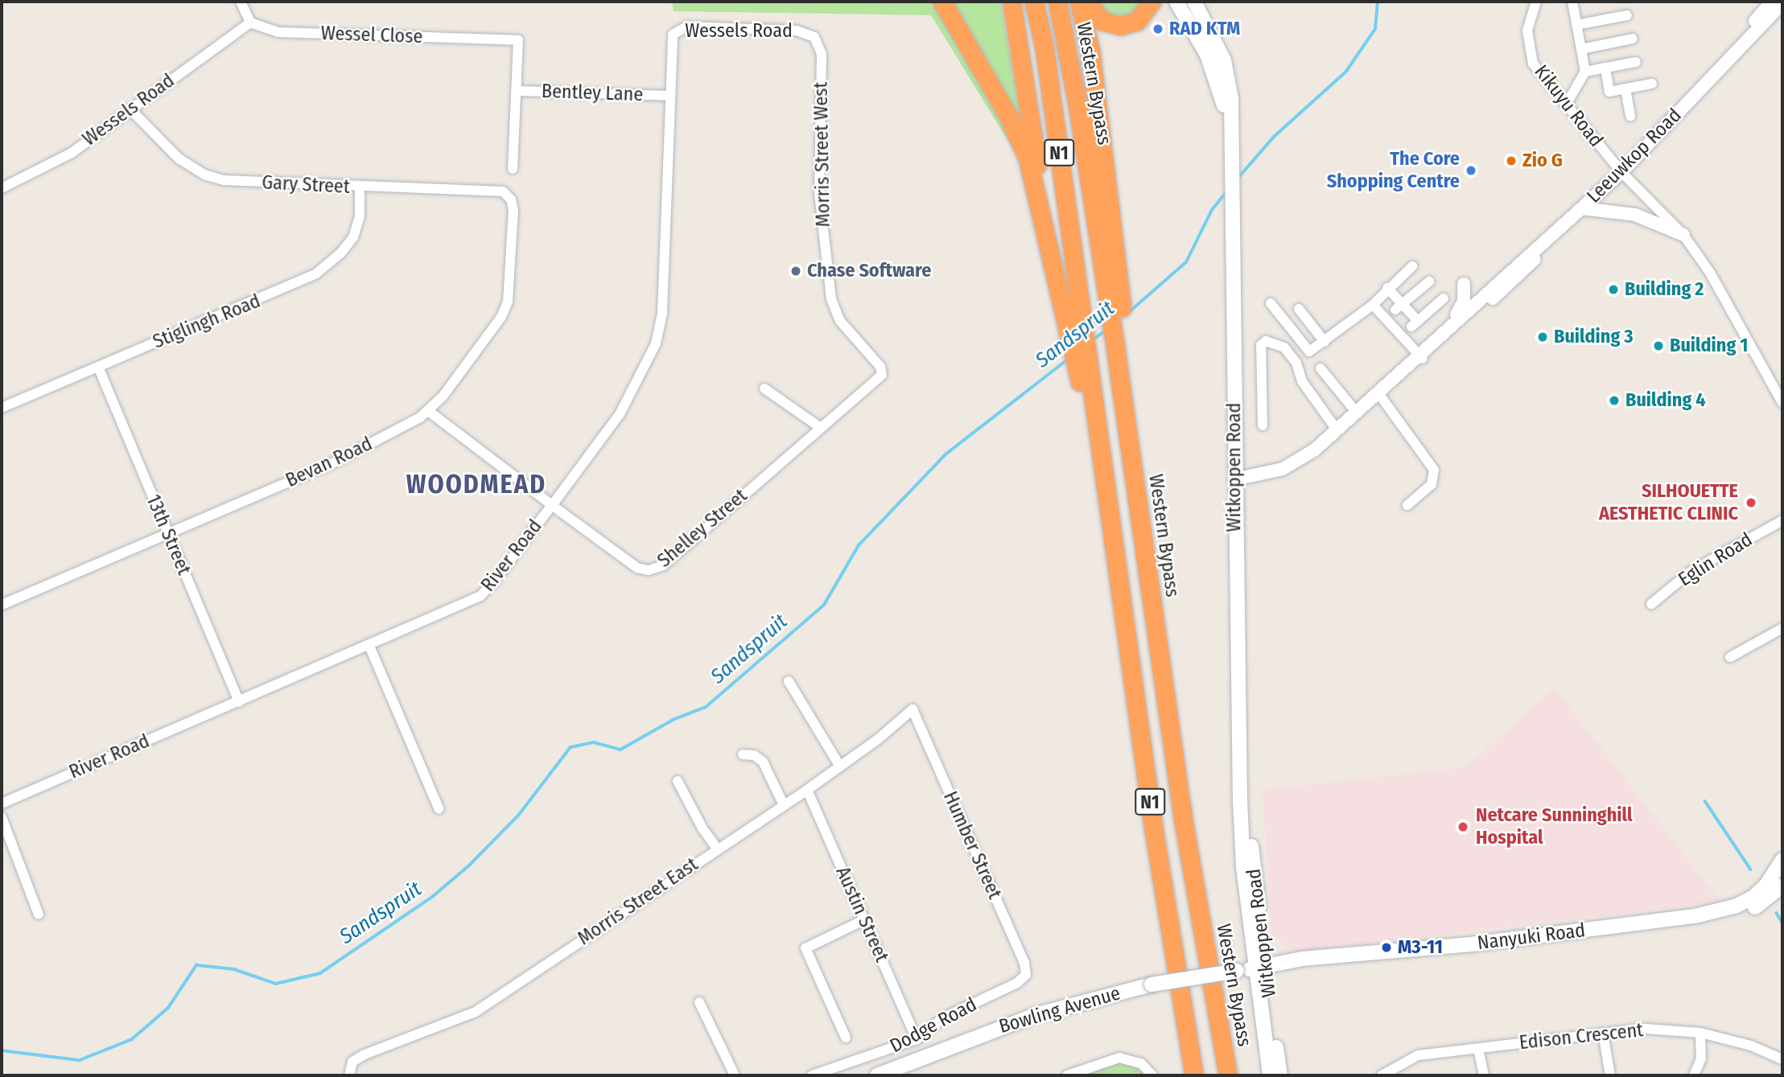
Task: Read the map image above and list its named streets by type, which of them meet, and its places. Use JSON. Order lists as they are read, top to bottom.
{
  "streets": {
    "highway": ["Western Bypass", "N1"],
    "main road": ["Witkoppen Road", "Nanyuki Road", "Bowling Avenue"],
    "street": [
      "Wessels Road",
      "Wessel Close",
      "Bentley Lane",
      "Kikuyu Road",
      "Morris Street West",
      "Leeuwkop Road",
      "Gary Street",
      "Stiglingh Road",
      "Bevan Road",
      "Shelley Street",
      "13th Street",
      "River Road",
      "Eglin Road",
      "Humber Street",
      "Morris Street East",
      "Austin Street",
      "Dodge Road",
      "Edison Crescent"
    ]
  },
  "crossings": [
    ["Wessels Road", "Wessel Close"],
    ["Wessels Road", "Bentley Lane"],
    ["Wessels Road", "Morris Street West"],
    ["Wessels Road", "Gary Street"],
    ["Wessels Road", "River Road"],
    ["Wessel Close", "Bentley Lane"],
    ["Bentley Lane", "River Road"],
    ["Kikuyu Road", "Leeuwkop Road"],
    ["Morris Street West", "Shelley Street"],
    ["Leeuwkop Road", "Witkoppen Road"],
    ["Gary Street", "Stiglingh Road"],
    ["Gary Street", "Bevan Road"],
    ["Stiglingh Road", "13th Street"],
    ["Bevan Road", "Shelley Street"],
    ["Bevan Road", "13th Street"],
    ["Witkoppen Road", "Nanyuki Road"],
    ["Witkoppen Road", "Bowling Avenue"],
    ["Shelley Street", "River Road"],
    ["13th Street", "River Road"],
    ["Humber Street", "Morris Street East"],
    ["Humber Street", "Dodge Road"],
    ["Morris Street East", "Austin Street"],
    ["Austin Street", "Dodge Road"],
    ["Nanyuki Road", "Bowling Avenue"]
  ],
  "districts": ["WOODMEAD"],
  "water": ["Sandspruit"],
  "places": [
    "RAD KTM",
    "Zio G",
    "The Core Shopping Centre",
    "Chase Software",
    "Building 2",
    "Building 3",
    "Building 1",
    "Building 4",
    "SILHOUETTE AESTHETIC CLINIC",
    "Netcare Sunninghill Hospital",
    "M3-11"
  ]
}
